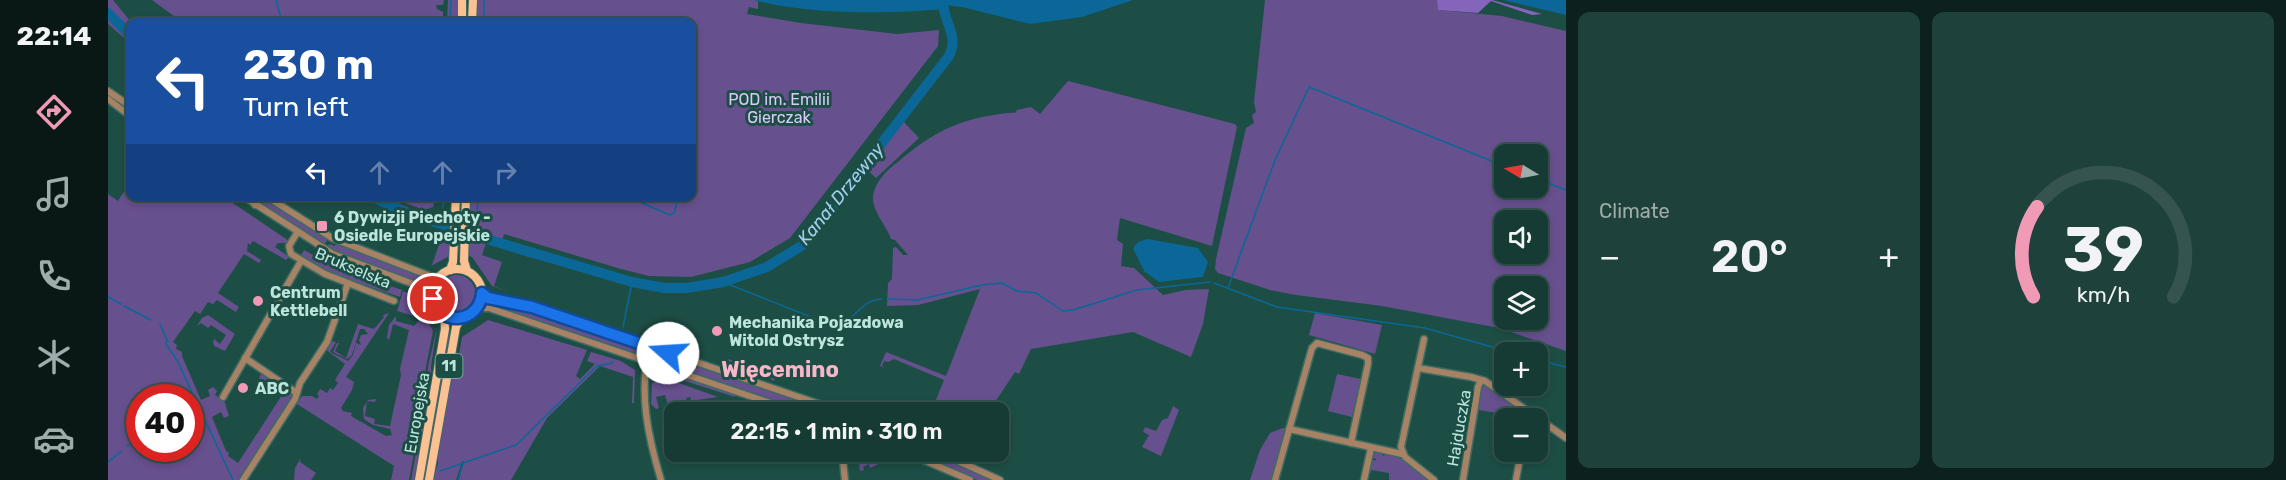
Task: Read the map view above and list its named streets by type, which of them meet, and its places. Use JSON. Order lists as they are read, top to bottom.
{
  "streets": {
    "main road": ["11", "Europejska"],
    "street": ["Brukselska", "Hajduczka"]
  },
  "crossings": [
    ["11", "Europejska"]
  ],
  "districts": ["Więcemino"],
  "water": ["Kanał Drzewny"],
  "parks": ["POD im. Emilii Gierczak"],
  "places": {
    "transit": ["6 Dywizji Piechoty - Osiedle Europejskie"],
    "other": ["Centrum Kettlebell", "Mechanika Pojazdowa Witold Ostrysz", "ABC"]
  },
  "north": "left",
  "page": {
    "tabs": "22:14",
    "tile": "Climate",
    "turn": ["230 m", "Turn left"],
    "map_buttons": ["+", "−"],
    "heat": ["−", "20°", "+"],
    "limit": "40",
    "trip": "22:15 · 1 min · 310 m",
    "gauge": ["39", "km/h"]
  }
}
